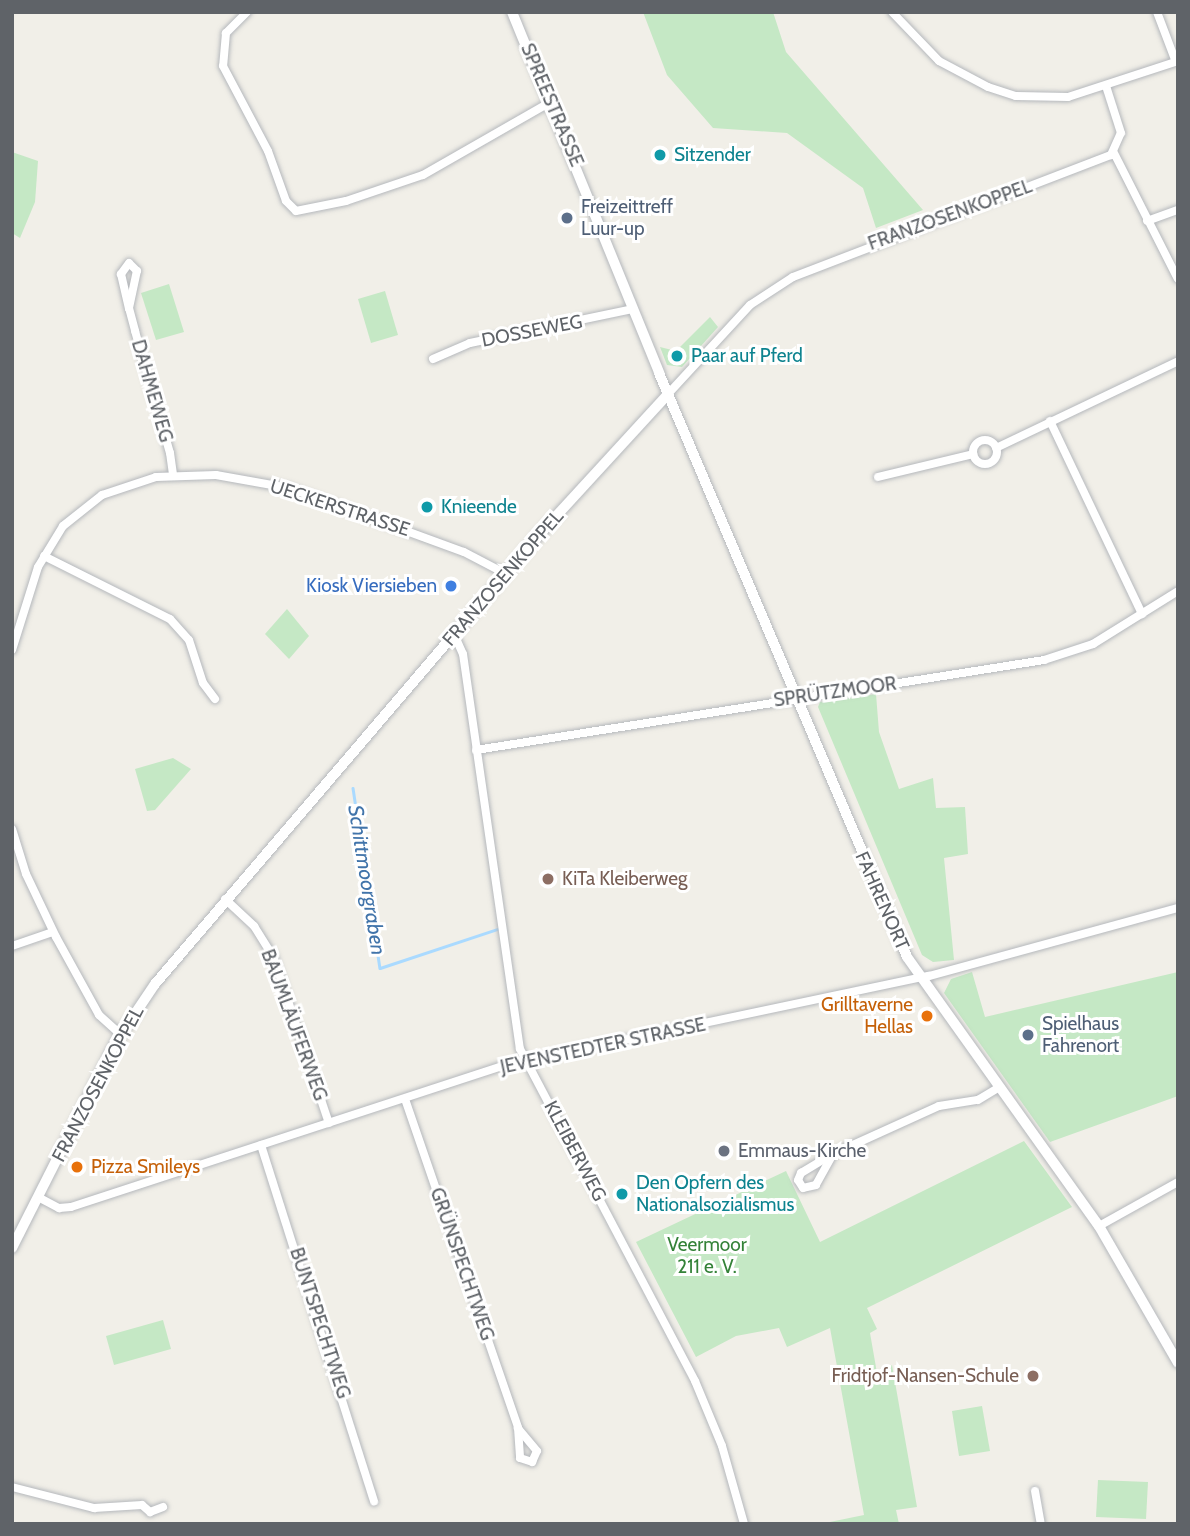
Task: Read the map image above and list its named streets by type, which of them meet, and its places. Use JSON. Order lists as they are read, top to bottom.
{
  "streets": {
    "street": [
      "SPREESTRASSE",
      "FRANZOSENKOPPEL",
      "DOSSEWEG",
      "DAHMEWEG",
      "UECKERSTRASSE",
      "SPRÜTZMOOR",
      "FAHRENORT",
      "BAUMLÄUFERWEG",
      "JEVENSTEDTER STRASSE",
      "KLEIBERWEG",
      "GRÜNSPECHTWEG",
      "BUNTSPECHTWEG"
    ]
  },
  "crossings": [
    ["SPREESTRASSE", "FRANZOSENKOPPEL"],
    ["SPREESTRASSE", "DOSSEWEG"],
    ["SPREESTRASSE", "FAHRENORT"],
    ["FRANZOSENKOPPEL", "UECKERSTRASSE"],
    ["FRANZOSENKOPPEL", "FAHRENORT"],
    ["FRANZOSENKOPPEL", "BAUMLÄUFERWEG"],
    ["FRANZOSENKOPPEL", "JEVENSTEDTER STRASSE"],
    ["FRANZOSENKOPPEL", "KLEIBERWEG"],
    ["DAHMEWEG", "UECKERSTRASSE"],
    ["SPRÜTZMOOR", "FAHRENORT"],
    ["SPRÜTZMOOR", "KLEIBERWEG"],
    ["FAHRENORT", "JEVENSTEDTER STRASSE"],
    ["BAUMLÄUFERWEG", "JEVENSTEDTER STRASSE"],
    ["JEVENSTEDTER STRASSE", "KLEIBERWEG"],
    ["JEVENSTEDTER STRASSE", "GRÜNSPECHTWEG"],
    ["JEVENSTEDTER STRASSE", "BUNTSPECHTWEG"]
  ],
  "water": ["Schittmoorgraben"],
  "parks": ["Veermoor 211 e. V."],
  "places": [
    "Sitzender",
    "Freizeittreff Luur-up",
    "Paar auf Pferd",
    "Knieende",
    "Kiosk Viersieben",
    "KiTa Kleiberweg",
    "Grilltaverne Hellas",
    "Spielhaus Fahrenort",
    "Emmaus-Kirche",
    "Pizza Smileys",
    "Den Opfern des Nationalsozialismus",
    "Fridtjof-Nansen-Schule"
  ]
}
